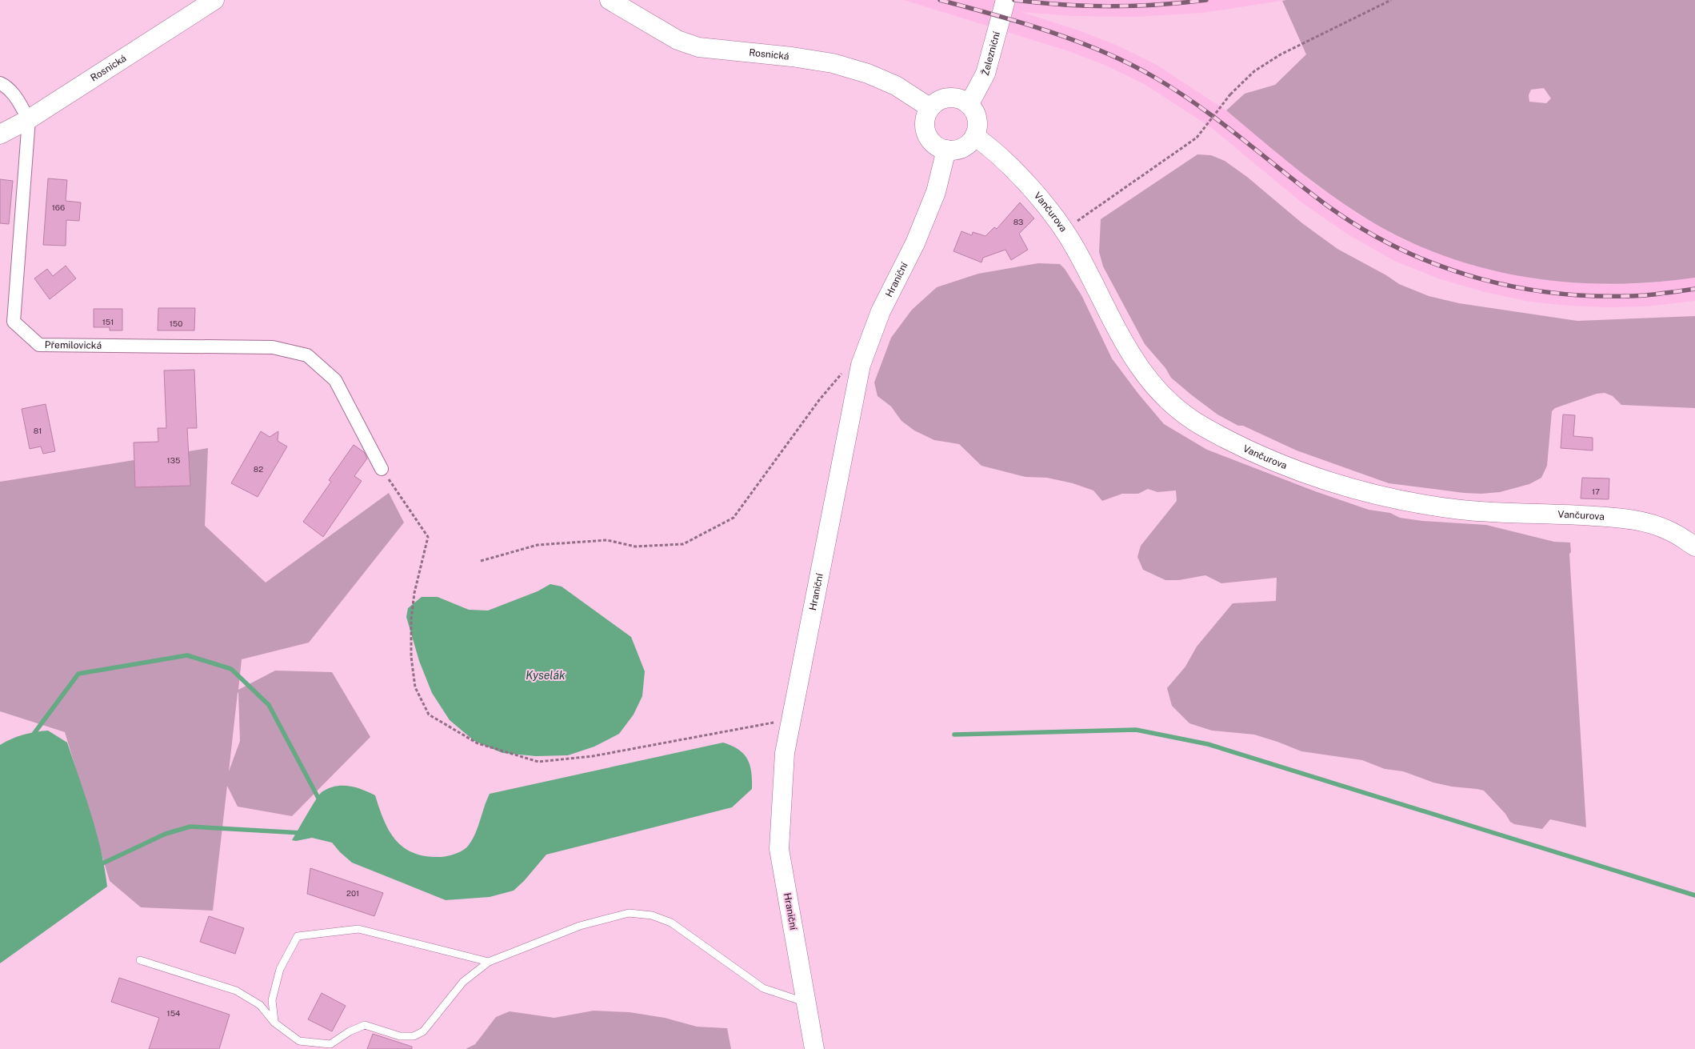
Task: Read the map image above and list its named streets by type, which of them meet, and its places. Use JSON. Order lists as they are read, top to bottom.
{
  "streets": {
    "street": [
      "Železniční",
      "Rosnická",
      "Vančurova",
      "Hraniční",
      "Přemilovická"
    ]
  },
  "crossings": [
    ["Železniční", "Rosnická"],
    ["Železniční", "Vančurova"],
    ["Železniční", "Hraniční"],
    ["Rosnická", "Vančurova"],
    ["Rosnická", "Hraniční"],
    ["Rosnická", "Přemilovická"],
    ["Vančurova", "Hraniční"]
  ],
  "water": ["Kyselák"],
  "house_numbers": [
    "166",
    "83",
    "151",
    "150",
    "81",
    "135",
    "82",
    "17",
    "201",
    "154"
  ]
}
